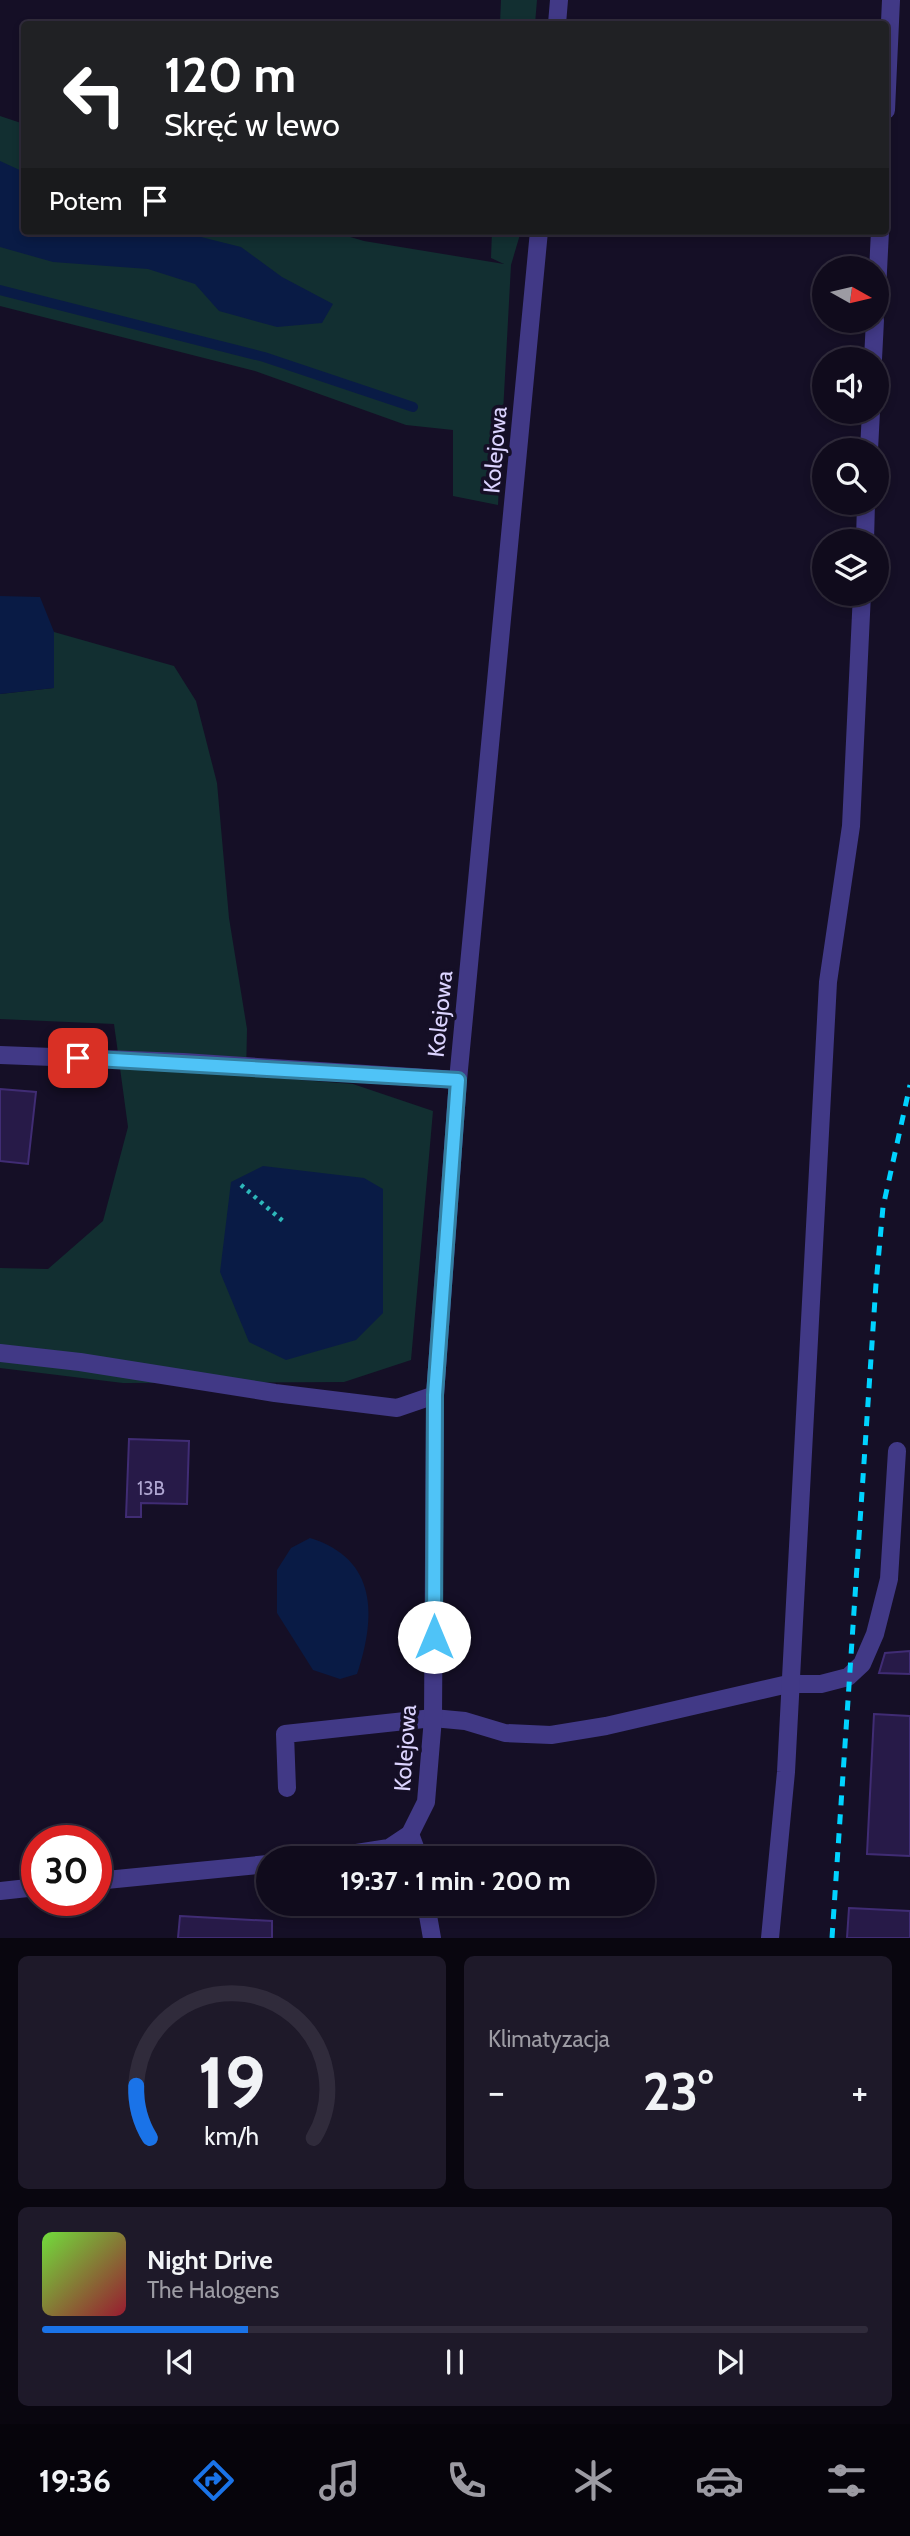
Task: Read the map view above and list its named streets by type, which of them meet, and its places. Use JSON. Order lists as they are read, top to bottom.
{
  "streets": {
    "street": ["Kolejowa"]
  },
  "house_numbers": ["13B"],
  "north": "right",
  "page": {
    "turn": ["120 m", "Skręć w lewo"],
    "then": "Potem",
    "limit": "30",
    "trip": "19:37 · 1 min · 200 m",
    "tile": "Klimatyzacja",
    "heat": ["−", "23°", "+"],
    "song": ["Night Drive", "The Halogens"],
    "tabs": "19:36",
    "gauge": ["19", "km/h"]
  }
}
